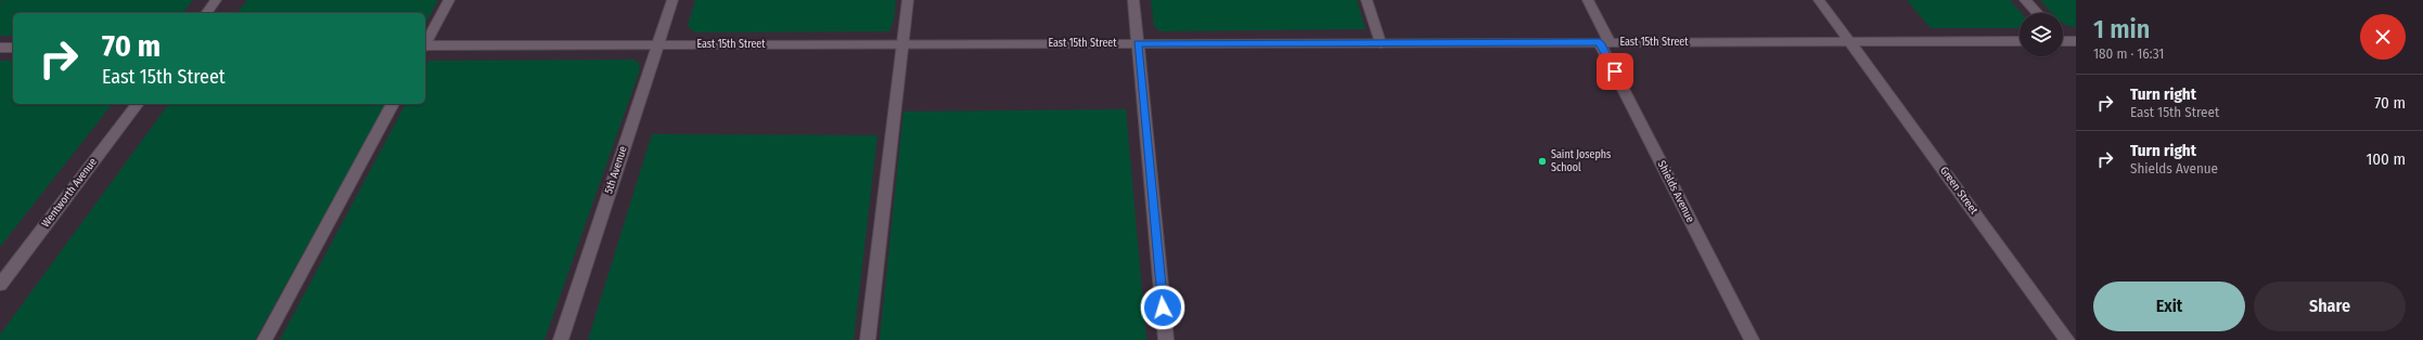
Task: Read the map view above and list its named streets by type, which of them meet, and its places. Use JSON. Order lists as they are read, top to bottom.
{
  "streets": {
    "street": [
      "East 15th Street",
      "5th Avenue",
      "Green Street",
      "Shields Avenue",
      "Wentworth Avenue"
    ]
  },
  "crossings": [
    ["East 15th Street", "5th Avenue"],
    ["East 15th Street", "Green Street"],
    ["East 15th Street", "Shields Avenue"]
  ],
  "places": ["Saint Josephs School"],
  "page": {
    "heading": ["1 min", "180 m · 16:31"],
    "turn": ["70 m", "East 15th Street"],
    "list": [
      {
        "name": "Turn right",
        "note": "East 15th Street",
        "value": "70 m"
      },
      {
        "name": "Turn right",
        "note": "Shields Avenue",
        "value": "100 m"
      }
    ],
    "buttons": ["Exit", "Share"]
  }
}
